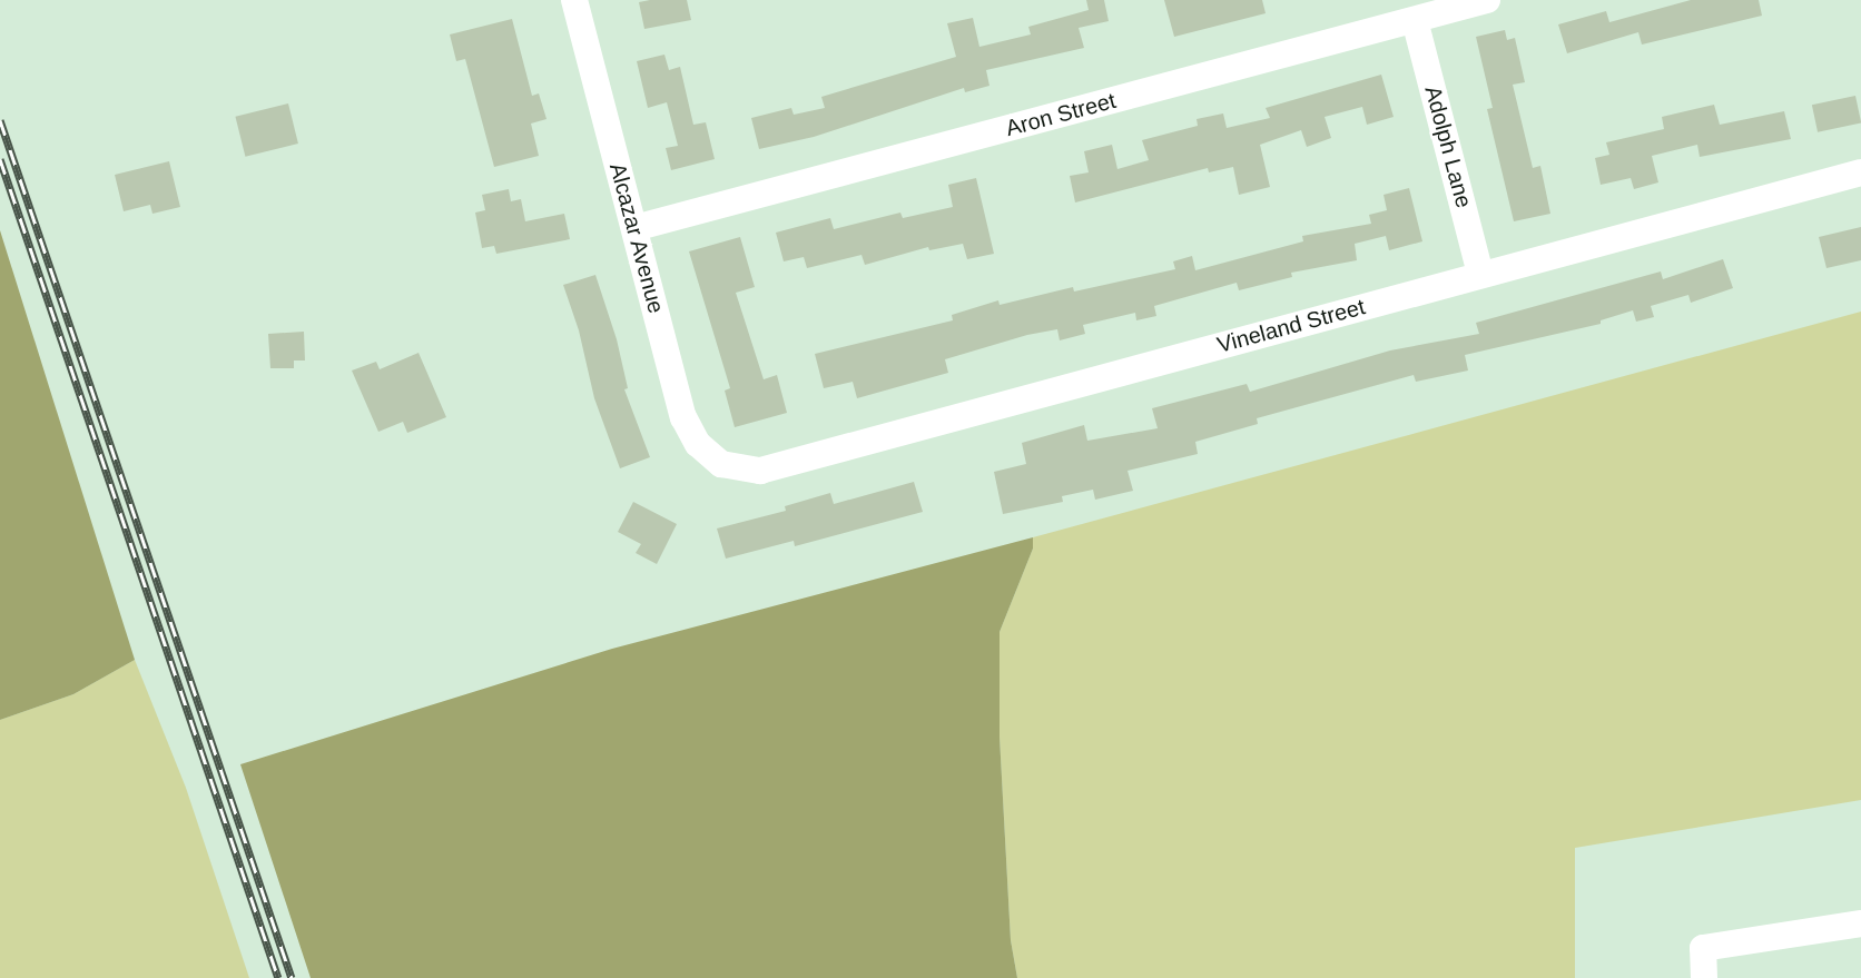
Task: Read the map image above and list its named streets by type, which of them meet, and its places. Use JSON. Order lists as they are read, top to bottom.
{
  "streets": {
    "street": [
      "Aron Street",
      "Adolph Lane",
      "Alcazar Avenue",
      "Vineland Street"
    ]
  },
  "crossings": [
    ["Aron Street", "Adolph Lane"],
    ["Aron Street", "Alcazar Avenue"],
    ["Adolph Lane", "Vineland Street"],
    ["Alcazar Avenue", "Vineland Street"]
  ]
}
